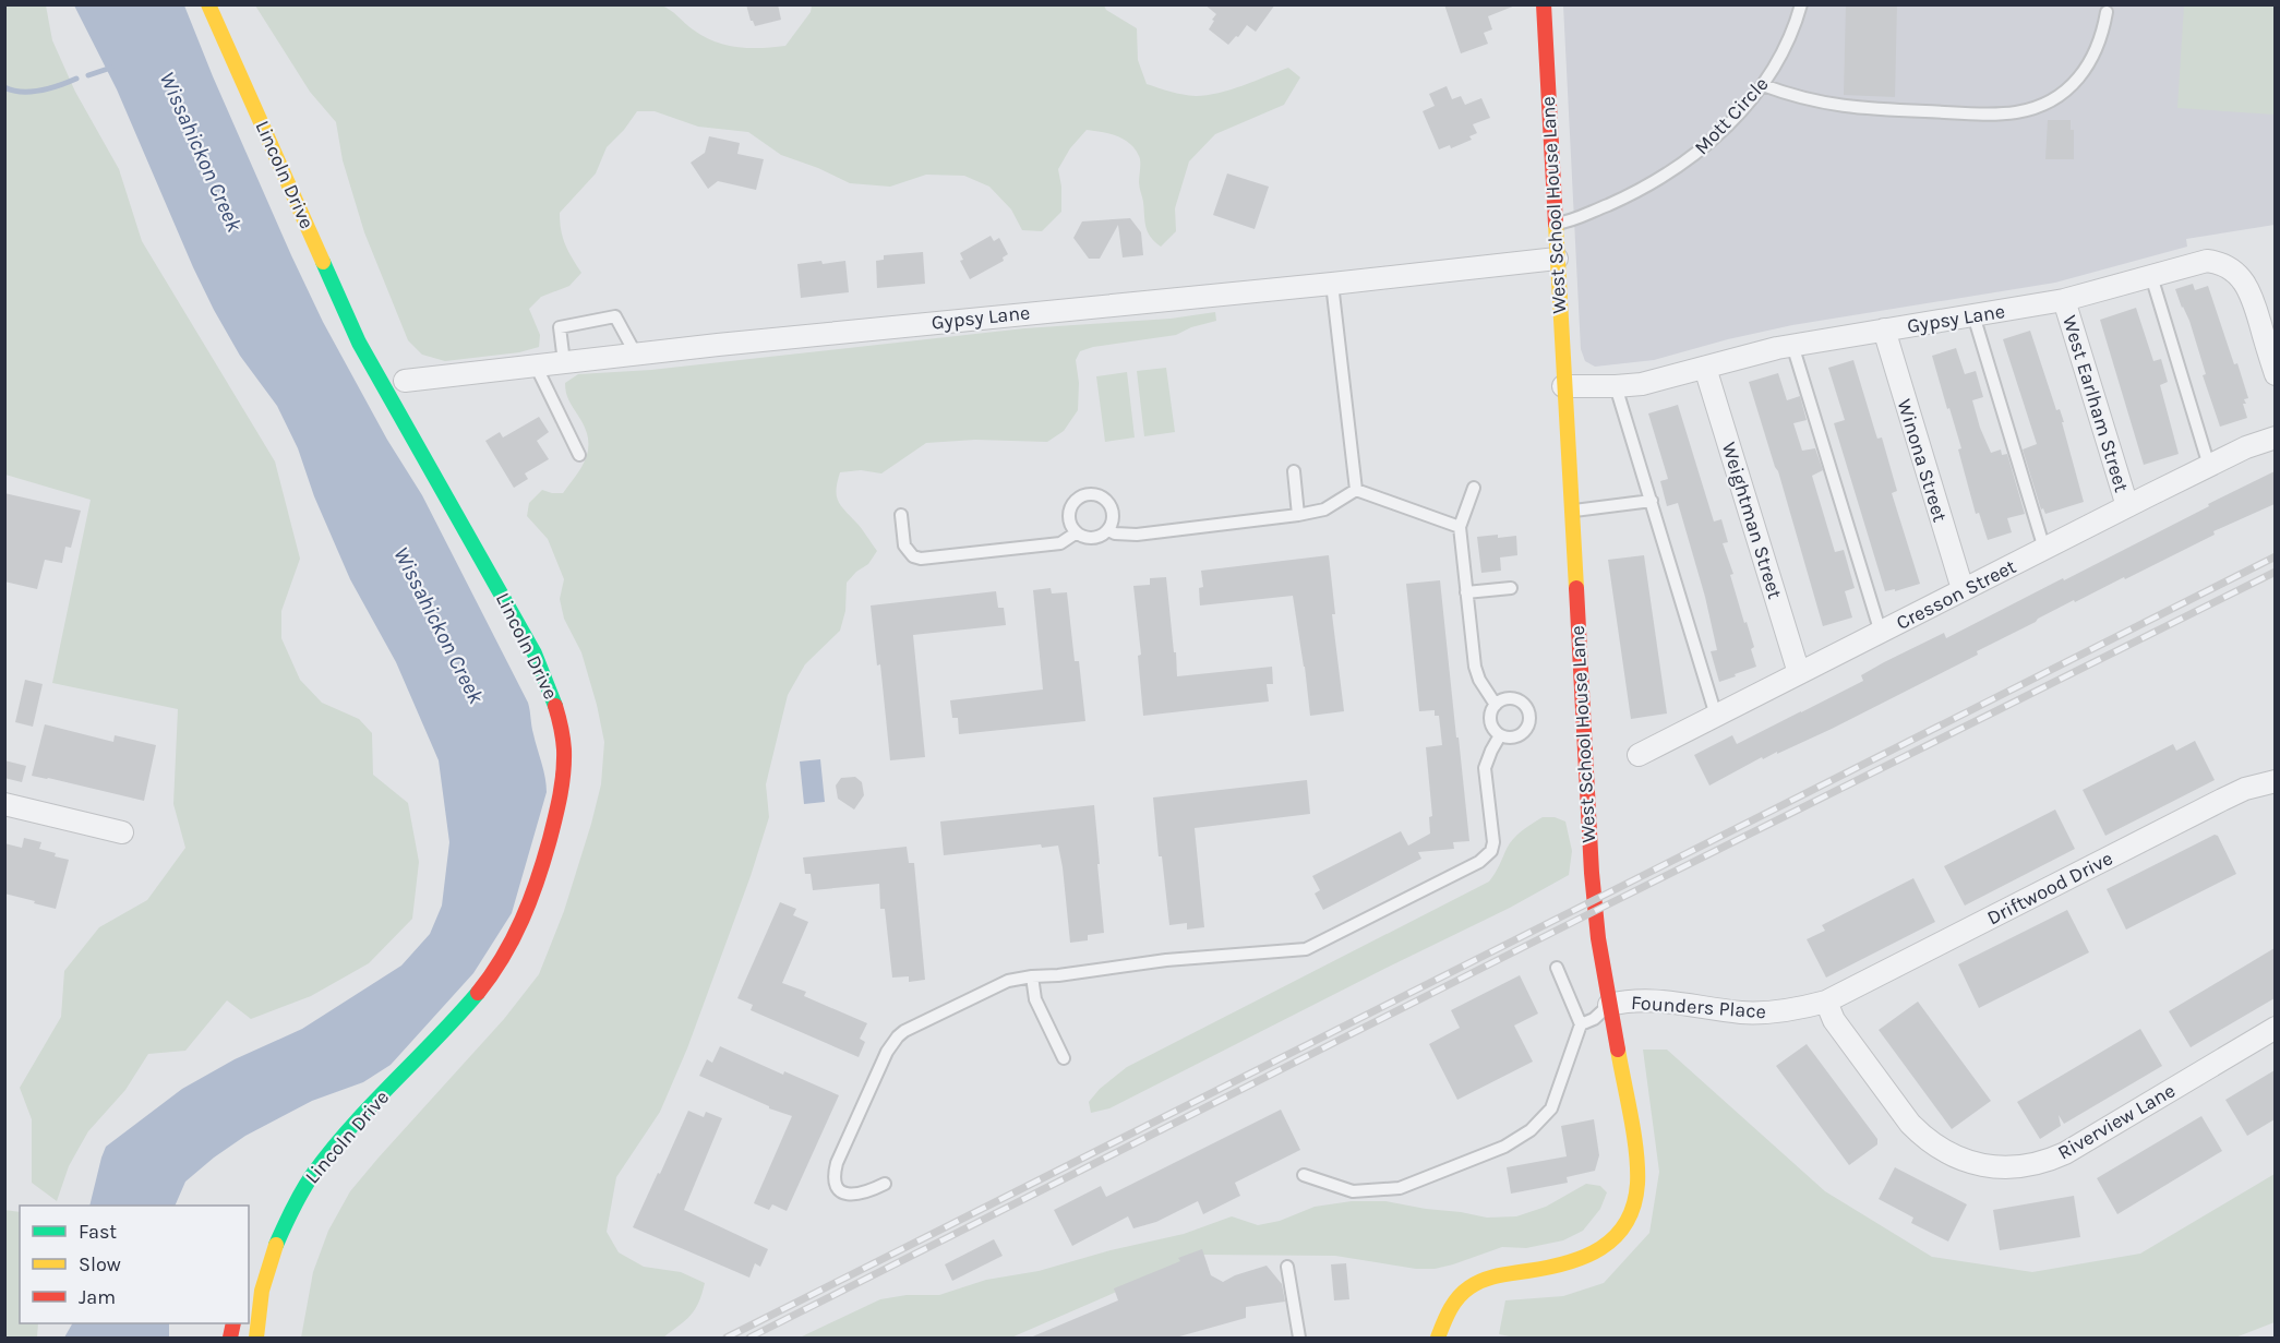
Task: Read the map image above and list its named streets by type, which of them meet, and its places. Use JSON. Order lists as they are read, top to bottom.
{
  "streets": {
    "main road": ["Lincoln Drive", "West School House Lane"],
    "street": [
      "Gypsy Lane",
      "West Earlham Street",
      "Winona Street",
      "Weightman Street",
      "Cresson Street",
      "Driftwood Drive",
      "Founders Place",
      "Riverview Lane"
    ],
    "lane": ["Mott Circle"]
  },
  "crossings": [
    ["Mott Circle", "West School House Lane"],
    ["West School House Lane", "Gypsy Lane"],
    ["West School House Lane", "Founders Place"],
    ["Gypsy Lane", "West Earlham Street"],
    ["Gypsy Lane", "Winona Street"],
    ["Gypsy Lane", "Weightman Street"],
    ["West Earlham Street", "Cresson Street"],
    ["Winona Street", "Cresson Street"],
    ["Weightman Street", "Cresson Street"],
    ["Driftwood Drive", "Founders Place"],
    ["Driftwood Drive", "Riverview Lane"],
    ["Founders Place", "Riverview Lane"]
  ],
  "water": ["Wissahickon Creek"],
  "legend": ["Fast", "Slow", "Jam"]
}
